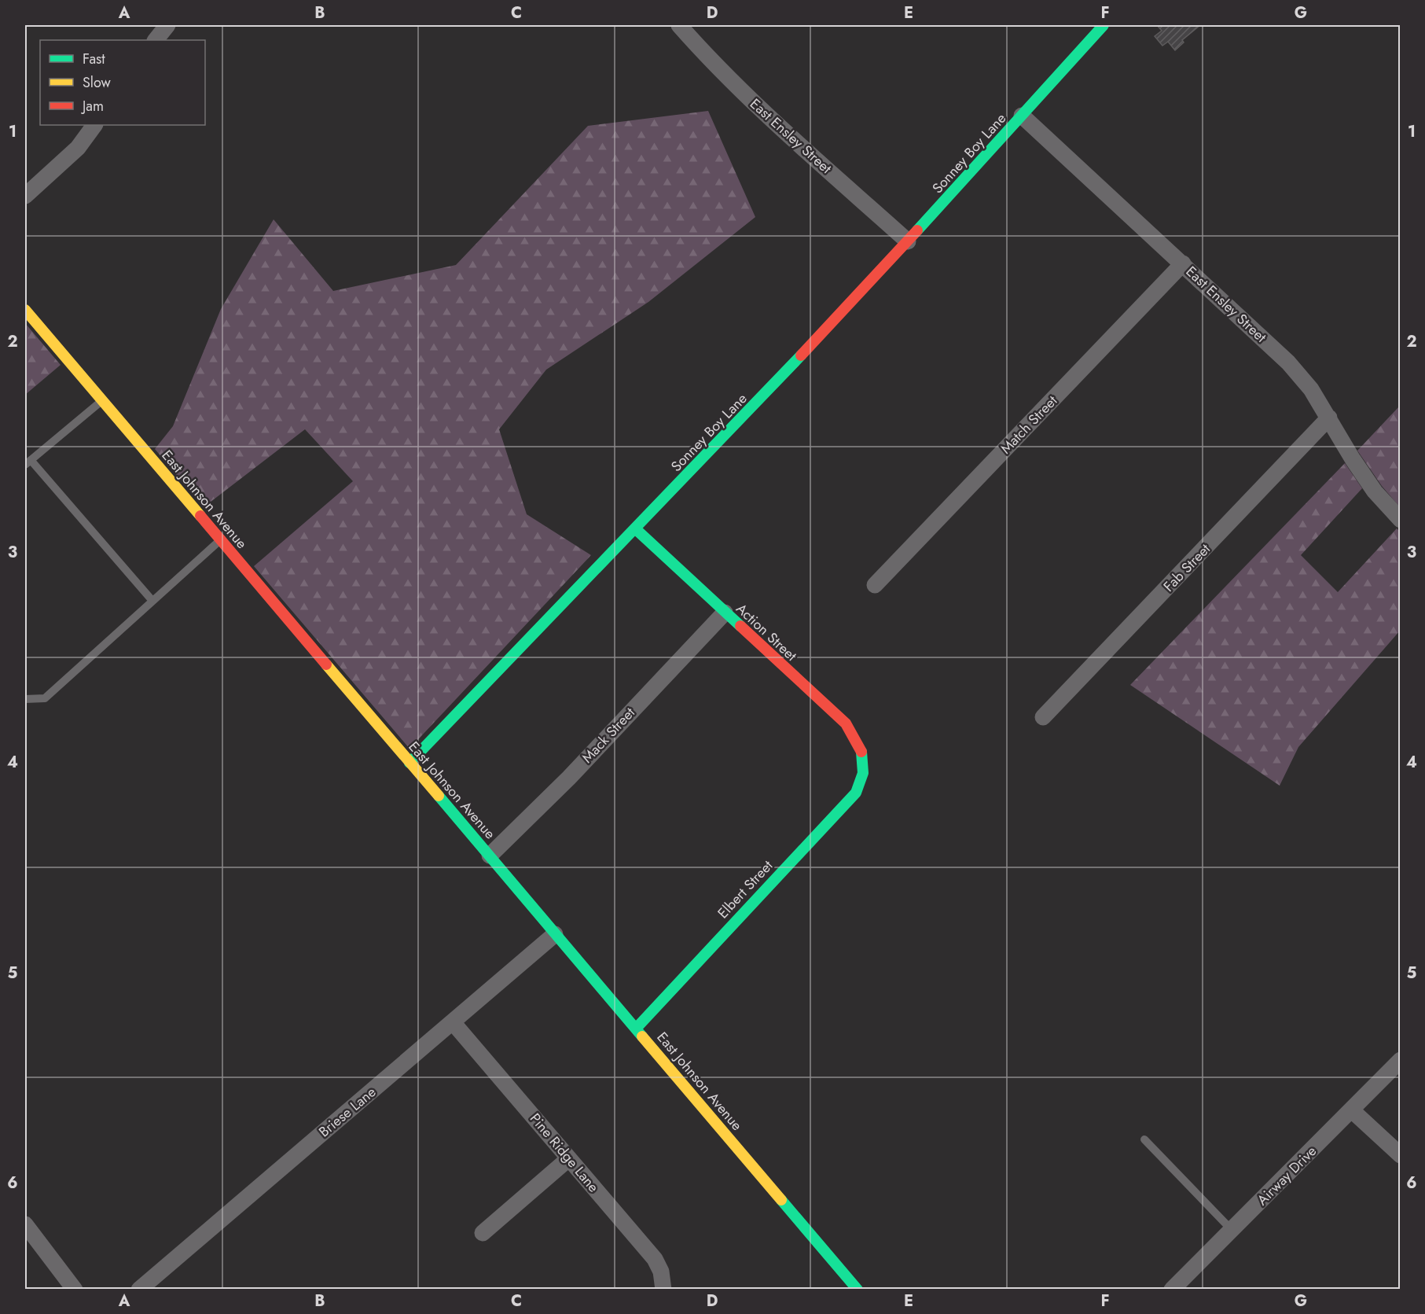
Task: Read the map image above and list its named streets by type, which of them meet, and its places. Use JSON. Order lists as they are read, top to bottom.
{
  "streets": {
    "street": [
      "East Ensley Street",
      "Sonney Boy Lane",
      "Match Street",
      "East Johnson Avenue",
      "Fab Street",
      "Action Street",
      "Mack Street",
      "Elbert Street",
      "Briese Lane",
      "Pine Ridge Lane",
      "Airway Drive"
    ]
  },
  "crossings": [
    ["East Ensley Street", "Sonney Boy Lane"],
    ["East Ensley Street", "Match Street"],
    ["East Ensley Street", "Fab Street"],
    ["Sonney Boy Lane", "East Johnson Avenue"],
    ["Sonney Boy Lane", "Action Street"],
    ["East Johnson Avenue", "Mack Street"],
    ["East Johnson Avenue", "Elbert Street"],
    ["East Johnson Avenue", "Briese Lane"],
    ["Action Street", "Mack Street"],
    ["Action Street", "Elbert Street"],
    ["Briese Lane", "Pine Ridge Lane"]
  ],
  "legend": ["Fast", "Slow", "Jam"],
  "grid": {
    "columns": [
      "A",
      "B",
      "C",
      "D",
      "E",
      "F",
      "G"
    ],
    "rows": [
      "1",
      "2",
      "3",
      "4",
      "5",
      "6"
    ]
  }
}
